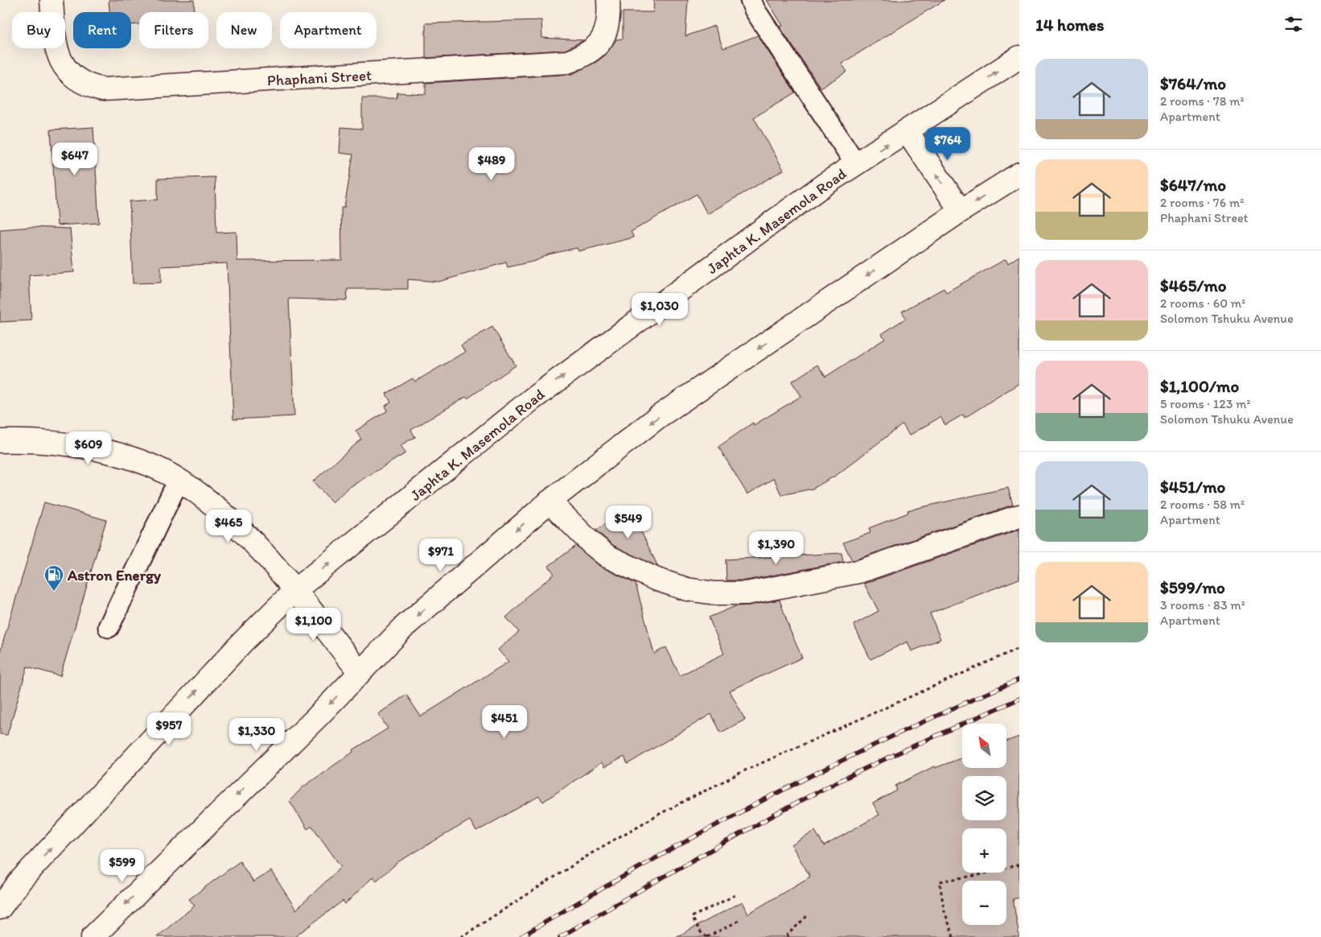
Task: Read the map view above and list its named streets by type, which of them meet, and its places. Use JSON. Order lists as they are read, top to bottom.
{
  "streets": {
    "main road": ["Phaphani Street", "Japhta K. Masemola Road"]
  },
  "places": {
    "fuel station": ["Astron Energy"]
  },
  "north": "top left",
  "page": {
    "heading": "14 homes",
    "chip": [
      "Buy",
      "Rent",
      "Filters",
      "New",
      "Apartment"
    ],
    "list": [
      {
        "name": "$764/mo",
        "note": "2 rooms · 78 m² · Apartment"
      },
      {
        "name": "$647/mo",
        "note": "2 rooms · 76 m² · Phaphani Street"
      },
      {
        "name": "$465/mo",
        "note": "2 rooms · 60 m² · Solomon Tshuku Avenue"
      },
      {
        "name": "$1,100/mo",
        "note": "5 rooms · 123 m² · Solomon Tshuku Avenue"
      },
      {
        "name": "$451/mo",
        "note": "2 rooms · 58 m² · Apartment"
      },
      {
        "name": "$599/mo",
        "note": "3 rooms · 83 m² · Apartment"
      }
    ],
    "price": [
      "$764",
      "$647",
      "$489",
      "$1,030",
      "$609",
      "$549",
      "$465",
      "$1,390",
      "$971",
      "$1,100",
      "$451",
      "$957",
      "$1,330",
      "$599"
    ],
    "map_buttons": ["+", "−"]
  }
}
